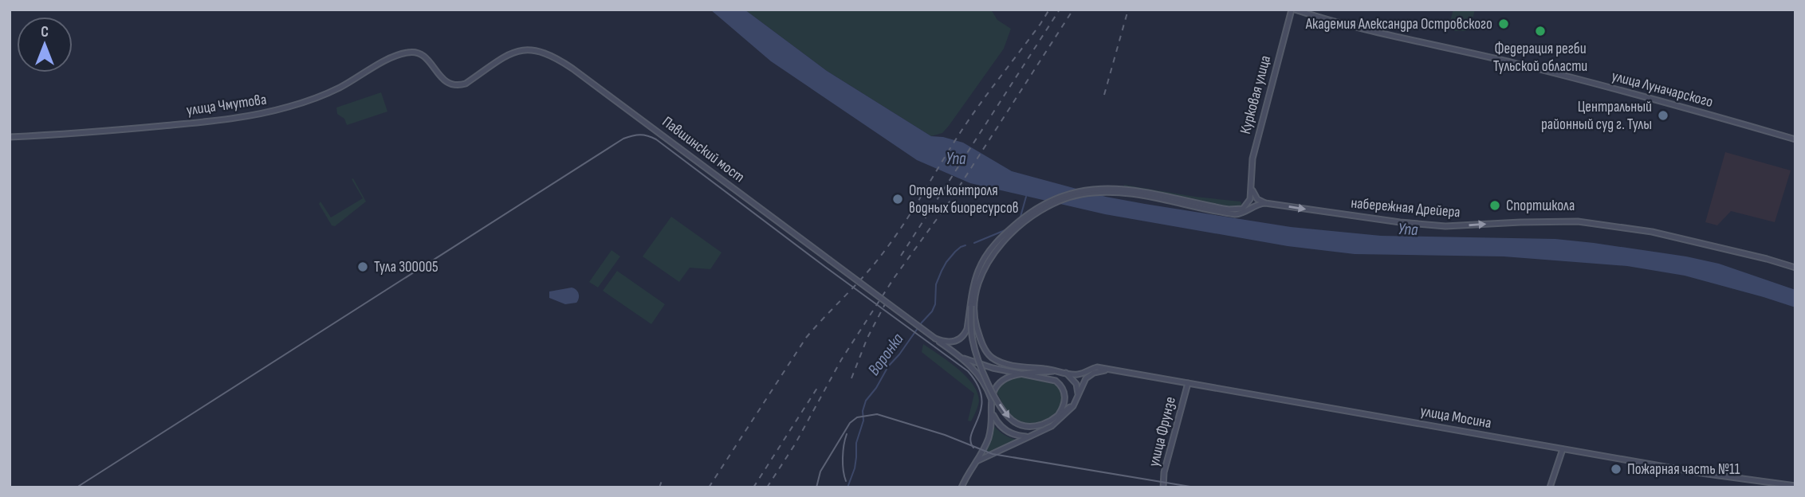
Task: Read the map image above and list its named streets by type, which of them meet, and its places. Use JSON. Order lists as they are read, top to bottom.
{
  "streets": {
    "main road": [
      "улица Луначарского",
      "Курковая улица",
      "улица Чмутова",
      "Павшинский мост",
      "набережная Дрейера",
      "улица Мосина",
      "улица Фрунзе"
    ]
  },
  "crossings": [
    ["улица Луначарского", "Курковая улица"],
    ["улица Чмутова", "Павшинский мост"],
    ["улица Мосина", "улица Фрунзе"]
  ],
  "one_way": ["набережная Дрейера"],
  "water": ["Упа", "Воронка"],
  "places": [
    "Академия Александра Островского",
    "Федерация регби Тульской области",
    "Центральный районный суд г. Тулы",
    "Отдел контроля водных биоресурсов",
    "Спортшкола",
    "Тула 300005",
    "Пожарная часть №11"
  ],
  "north": "top"
}
